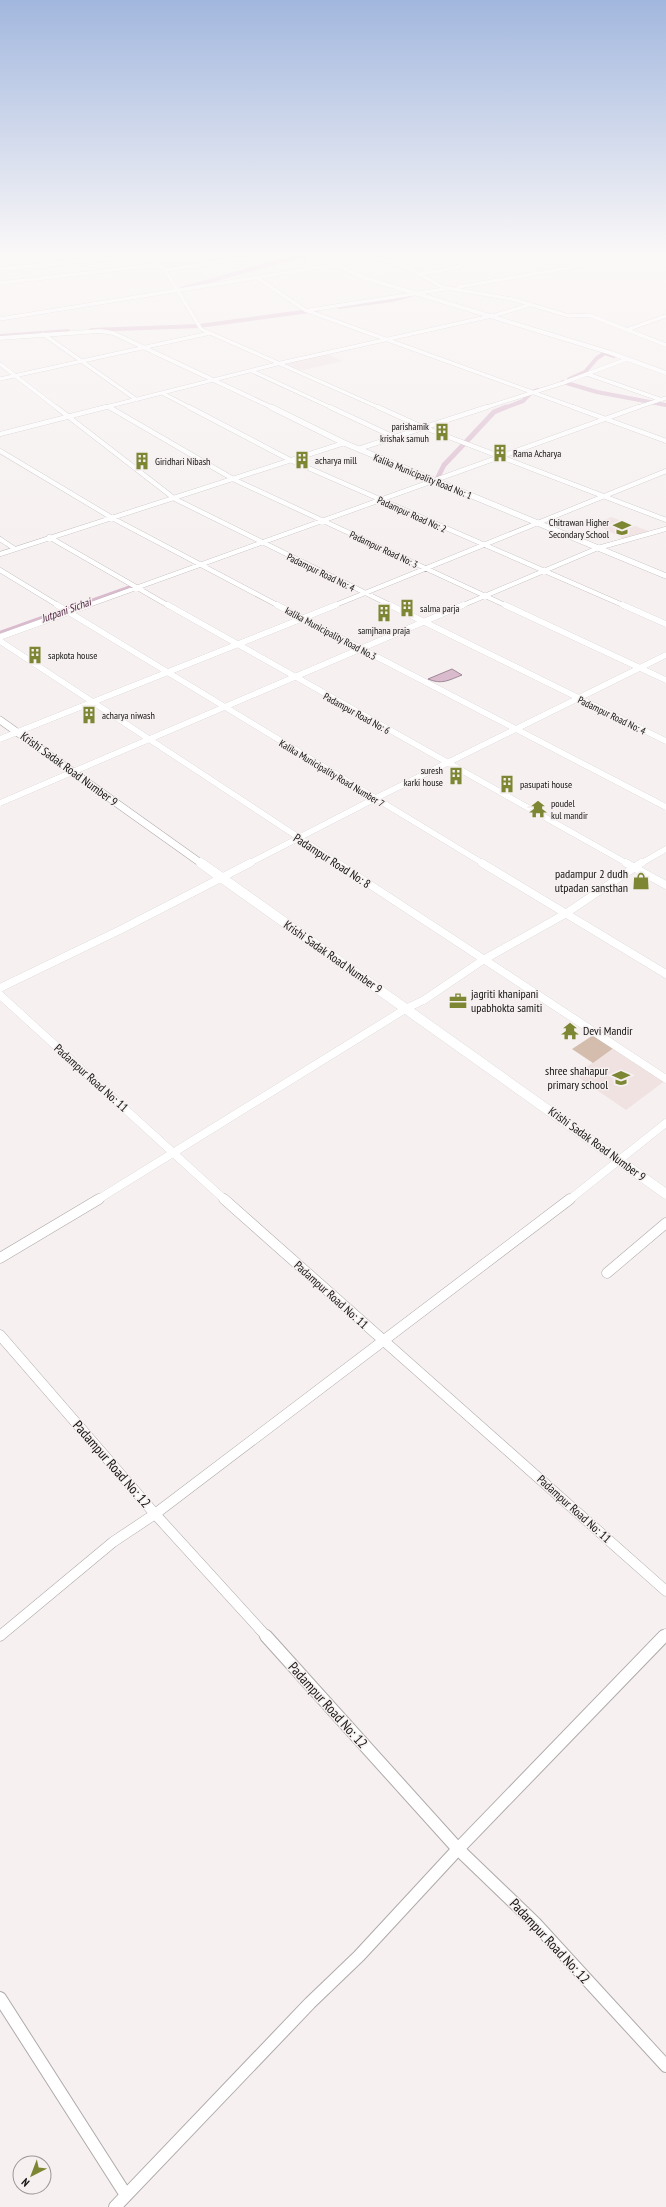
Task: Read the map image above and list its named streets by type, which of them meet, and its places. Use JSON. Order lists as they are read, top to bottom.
{
  "streets": {
    "street": [
      "Kalika Municipality Road No: 1",
      "Padampur Road No: 2",
      "Padampur Road No: 3",
      "Padampur Road No: 4",
      "kalika Municipality Road No.3",
      "Padampur Road No: 6",
      "Krishi Sadak Road Number 9",
      "Kalika Municipality Road Number 7",
      "Padampur Road No: 8",
      "Padampur Road No: 11",
      "Padampur Road No: 12"
    ]
  },
  "water": ["Jutpani Sichai"],
  "places": {
    "building": [
      "parishamik krishak samuh",
      "Rama Acharya",
      "acharya mill",
      "Giridhari Nibash",
      "salma parja",
      "samjhana praja",
      "sapkota house",
      "acharya niwash",
      "suresh karki house",
      "pasupati house"
    ],
    "school or university": ["Chitrawan Higher Secondary School", "shree shahapur primary school"],
    "temple": ["poudel kul mandir", "Devi Mandir"],
    "shop": ["padampur 2 dudh utpadan sansthan"],
    "office": ["jagriti khanipani upabhokta samiti"]
  },
  "north": "bottom left"
}
